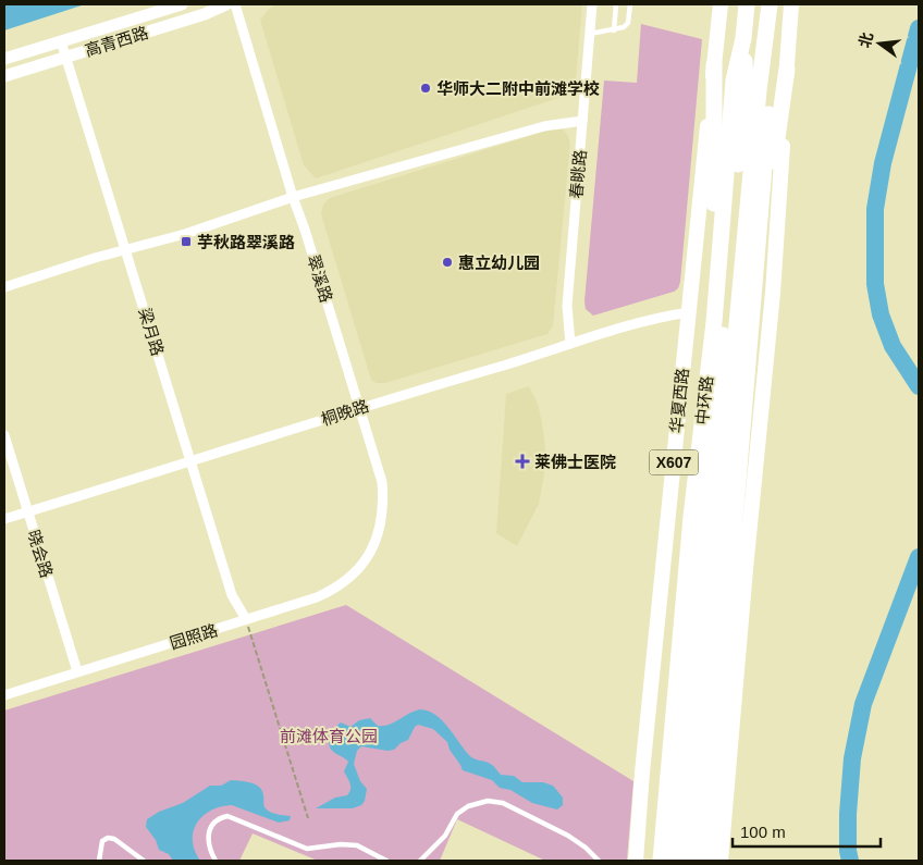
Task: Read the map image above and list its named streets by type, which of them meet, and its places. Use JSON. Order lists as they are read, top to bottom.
{
  "streets": {
    "highway": ["中环路"],
    "main road": ["华夏西路", "X607"],
    "street": [
      "高青西路",
      "春眺路",
      "翠溪路",
      "梁月路",
      "桐晚路",
      "晓会路",
      "园照路"
    ]
  },
  "crossings": [
    ["高青西路", "梁月路"],
    ["春眺路", "桐晚路"],
    ["翠溪路", "桐晚路"],
    ["翠溪路", "园照路"],
    ["梁月路", "桐晚路"],
    ["梁月路", "园照路"],
    ["华夏西路", "桐晚路"],
    ["桐晚路", "晓会路"],
    ["晓会路", "园照路"]
  ],
  "parks": ["前滩体育公园"],
  "places": {
    "other": ["华师大二附中前滩学校", "惠立幼儿园"],
    "transit": ["芋秋路翠溪路"],
    "health": ["莱佛士医院"]
  },
  "scale_bar": "100 m",
  "north": "left"
}
